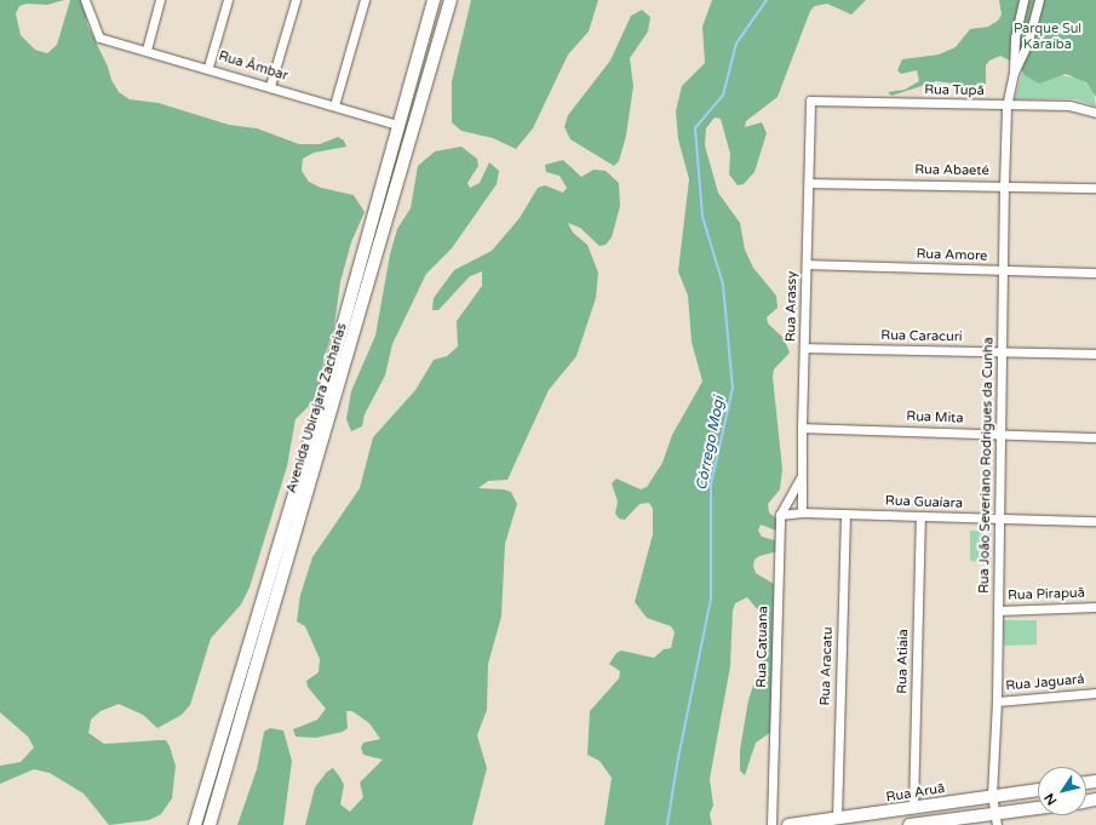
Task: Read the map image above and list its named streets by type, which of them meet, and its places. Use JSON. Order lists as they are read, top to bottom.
{
  "streets": {
    "main road": ["Avenida Ubirajara Zacharias", "Rua Aruã"],
    "street": [
      "Rua Âmbar",
      "Rua Tupã",
      "Rua Abaeté",
      "Rua Amore",
      "Rua Arassy",
      "Rua Caracuri",
      "Rua Mita",
      "Rua João Severiano Rodrigues da Cunha",
      "Rua Guaíara",
      "Rua Pirapuã",
      "Rua Catuana",
      "Rua Atiaia",
      "Rua Aracatu",
      "Rua Jaguará"
    ]
  },
  "crossings": [
    ["Rua Âmbar", "Avenida Ubirajara Zacharias"],
    ["Rua Tupã", "Rua Arassy"],
    ["Rua Tupã", "Rua João Severiano Rodrigues da Cunha"],
    ["Rua Abaeté", "Rua Arassy"],
    ["Rua Abaeté", "Rua João Severiano Rodrigues da Cunha"],
    ["Rua Amore", "Rua Arassy"],
    ["Rua Amore", "Rua João Severiano Rodrigues da Cunha"],
    ["Rua Arassy", "Rua Caracuri"],
    ["Rua Arassy", "Rua Mita"],
    ["Rua Arassy", "Rua Guaíara"],
    ["Rua Arassy", "Rua Catuana"],
    ["Rua Caracuri", "Rua João Severiano Rodrigues da Cunha"],
    ["Rua Mita", "Rua João Severiano Rodrigues da Cunha"],
    ["Rua João Severiano Rodrigues da Cunha", "Rua Guaíara"],
    ["Rua João Severiano Rodrigues da Cunha", "Rua Pirapuã"],
    ["Rua João Severiano Rodrigues da Cunha", "Rua Jaguará"],
    ["Rua João Severiano Rodrigues da Cunha", "Rua Aruã"],
    ["Rua Guaíara", "Rua Catuana"],
    ["Rua Guaíara", "Rua Atiaia"],
    ["Rua Guaíara", "Rua Aracatu"],
    ["Rua Atiaia", "Rua Aruã"],
    ["Rua Aracatu", "Rua Aruã"]
  ],
  "water": ["Córrego Mogi"],
  "parks": ["Parque Sul Karaíba"],
  "north": "bottom left"
}
